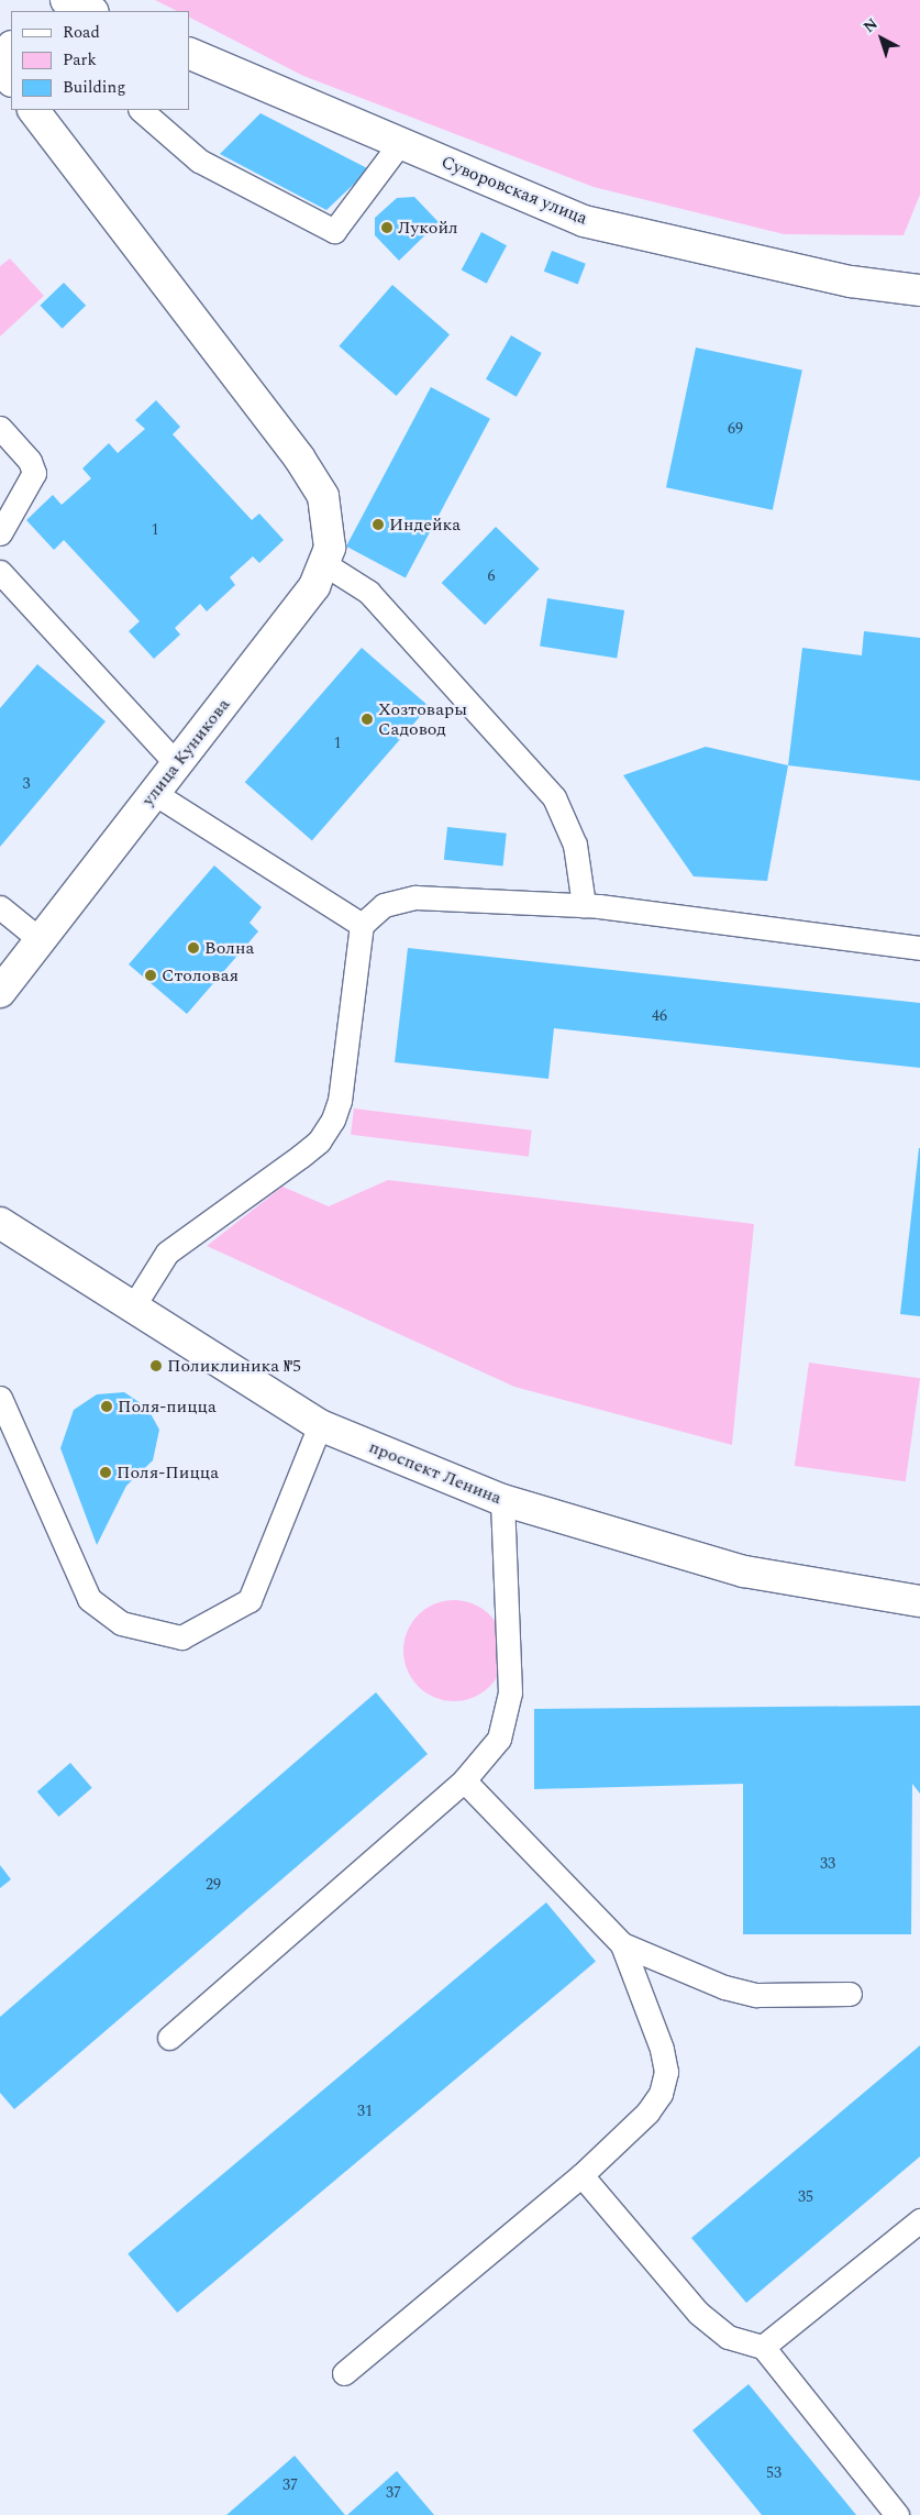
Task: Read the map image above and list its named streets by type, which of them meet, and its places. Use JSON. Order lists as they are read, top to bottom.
{
  "streets": {
    "street": ["Суворовская улица", "улица Куникова", "проспект Ленина"]
  },
  "places": [
    "Лукойл",
    "Индейка",
    "Хозтовары Садовод",
    "Волна",
    "Столовая",
    "Поликлиника №5",
    "Поля-пицца",
    "Поля-Пицца"
  ],
  "house_numbers": [
    "69",
    "1",
    "6",
    "1",
    "3",
    "46",
    "33",
    "29",
    "31",
    "35",
    "53",
    "37",
    "37"
  ],
  "legend": ["Road", "Park", "Building"],
  "north": "top left"
}
